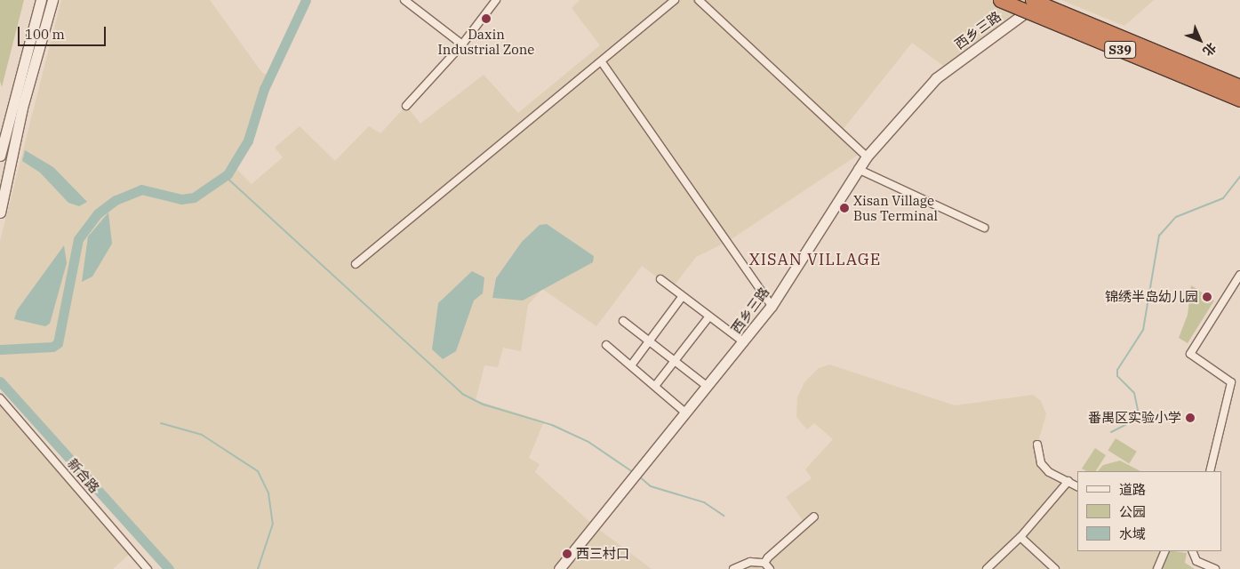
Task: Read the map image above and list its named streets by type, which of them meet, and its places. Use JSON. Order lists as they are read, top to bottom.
{
  "streets": {
    "highway": ["S39"],
    "street": ["西乡三路", "新合路"]
  },
  "districts": ["XISAN VILLAGE"],
  "places": [
    "Daxin Industrial Zone",
    "Xisan Village Bus Terminal",
    "锦绣半岛幼儿园",
    "番禺区实验小学",
    "西三村口"
  ],
  "legend": ["道路", "公园", "水域"],
  "scale_bar": "100 m",
  "north": "bottom right"
}
